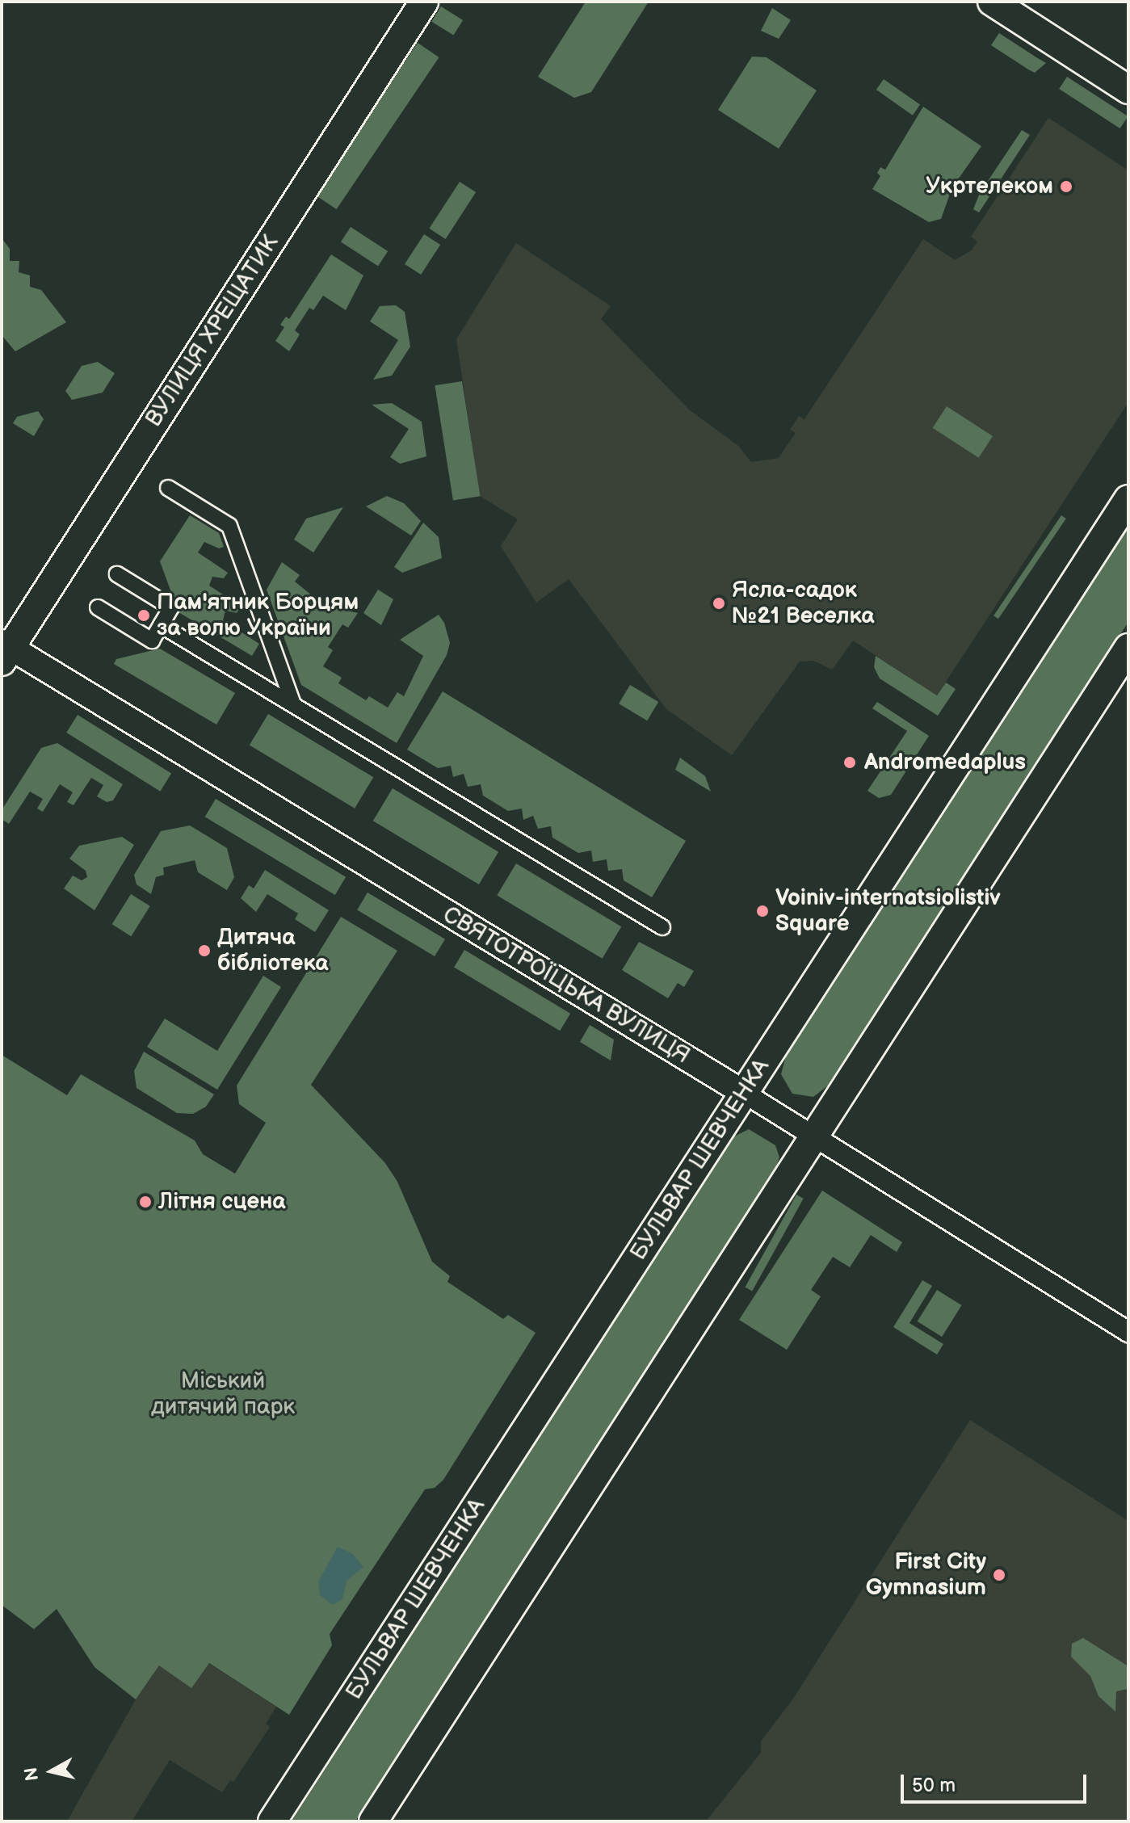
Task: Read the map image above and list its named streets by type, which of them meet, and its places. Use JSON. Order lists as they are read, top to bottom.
{
  "streets": {
    "main road": ["ВУЛИЦЯ ХРЕЩАТИК", "БУЛЬВАР ШЕВЧЕНКА"],
    "street": ["СВЯТОТРОЇЦЬКА ВУЛИЦЯ"]
  },
  "crossings": [
    ["ВУЛИЦЯ ХРЕЩАТИК", "СВЯТОТРОЇЦЬКА ВУЛИЦЯ"],
    ["СВЯТОТРОЇЦЬКА ВУЛИЦЯ", "БУЛЬВАР ШЕВЧЕНКА"]
  ],
  "parks": ["Міський дитячий парк"],
  "places": [
    "Укртелеком",
    "Ясла-садок №21 Веселка",
    "Пам'ятник Борцям за волю України",
    "Andromedaplus",
    "Voiniv-internatsiolistiv Square",
    "Дитяча бібліотека",
    "Літня сцена",
    "First City Gymnasium"
  ],
  "scale_bar": "50 m",
  "north": "left"
}
